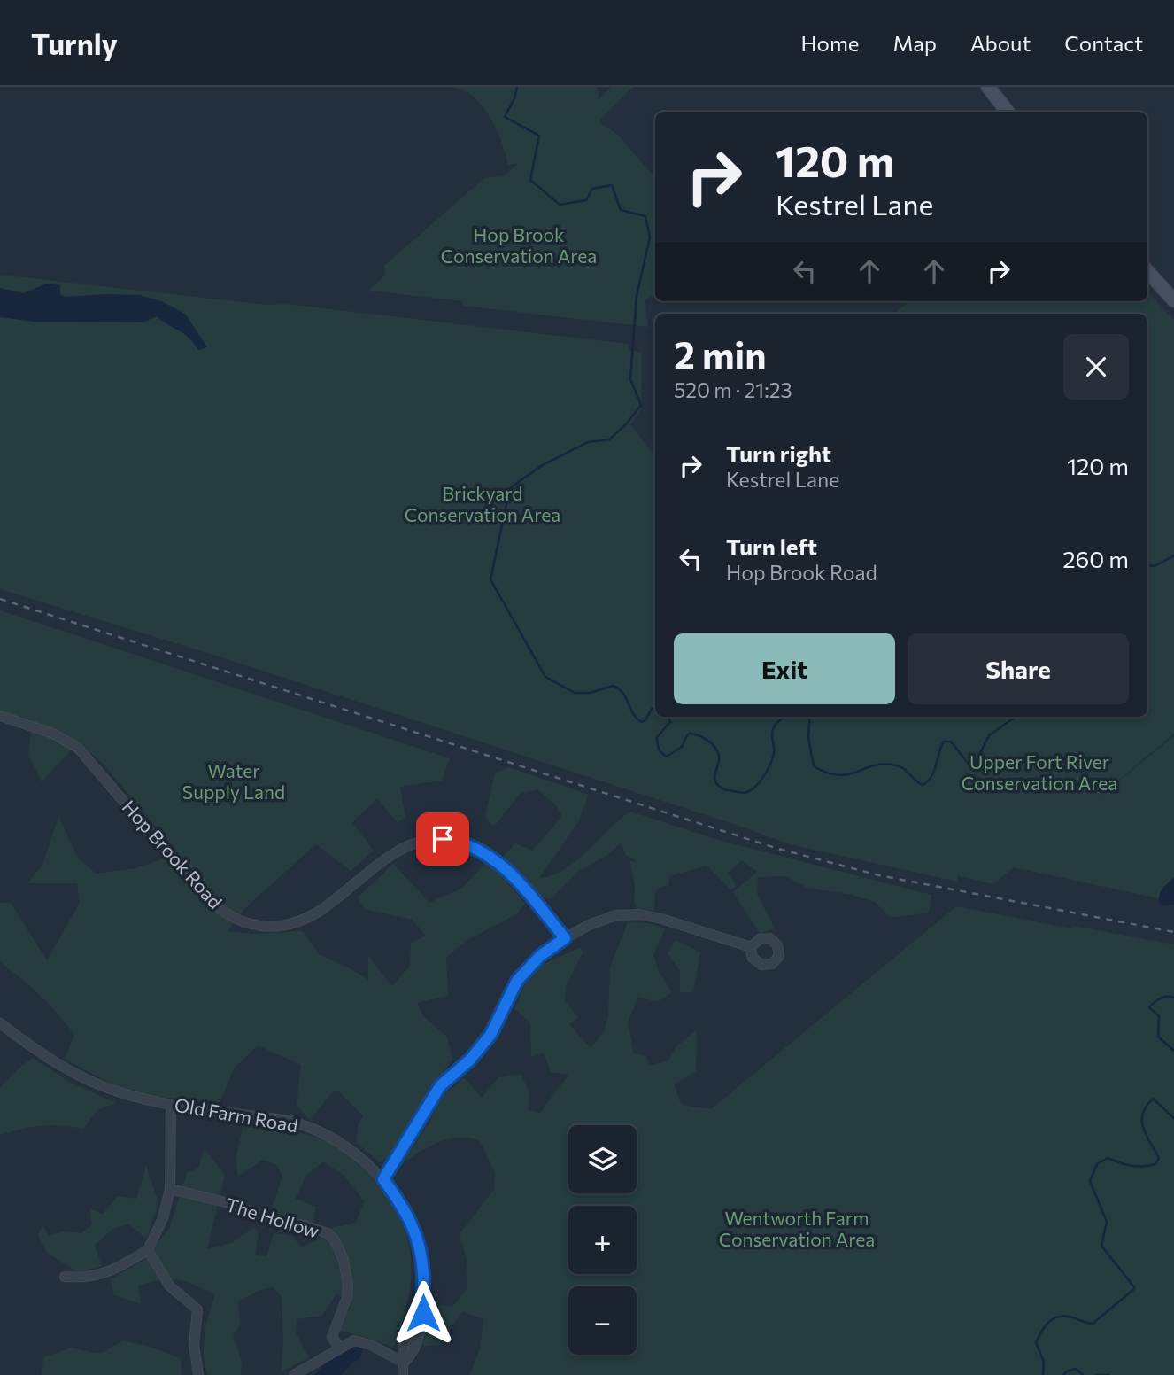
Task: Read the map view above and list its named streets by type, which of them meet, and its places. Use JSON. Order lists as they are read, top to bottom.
{
  "streets": {
    "street": ["Hop Brook Road", "Old Farm Road", "The Hollow"]
  },
  "parks": [
    "Hop Brook Conservation Area",
    "Brickyard Conservation Area",
    "Upper Fort River Conservation Area",
    "Water Supply Land",
    "Wentworth Farm Conservation Area"
  ],
  "page": {
    "header": "Turnly",
    "nav": [
      "Home",
      "Map",
      "About",
      "Contact"
    ],
    "turn": ["120 m", "Kestrel Lane"],
    "heading": ["2 min", "520 m · 21:23"],
    "list": [
      {
        "name": "Turn right",
        "note": "Kestrel Lane",
        "value": "120 m"
      },
      {
        "name": "Turn left",
        "note": "Hop Brook Road",
        "value": "260 m"
      }
    ],
    "buttons": ["Exit", "Share"],
    "map_buttons": ["+", "−"]
  }
}
